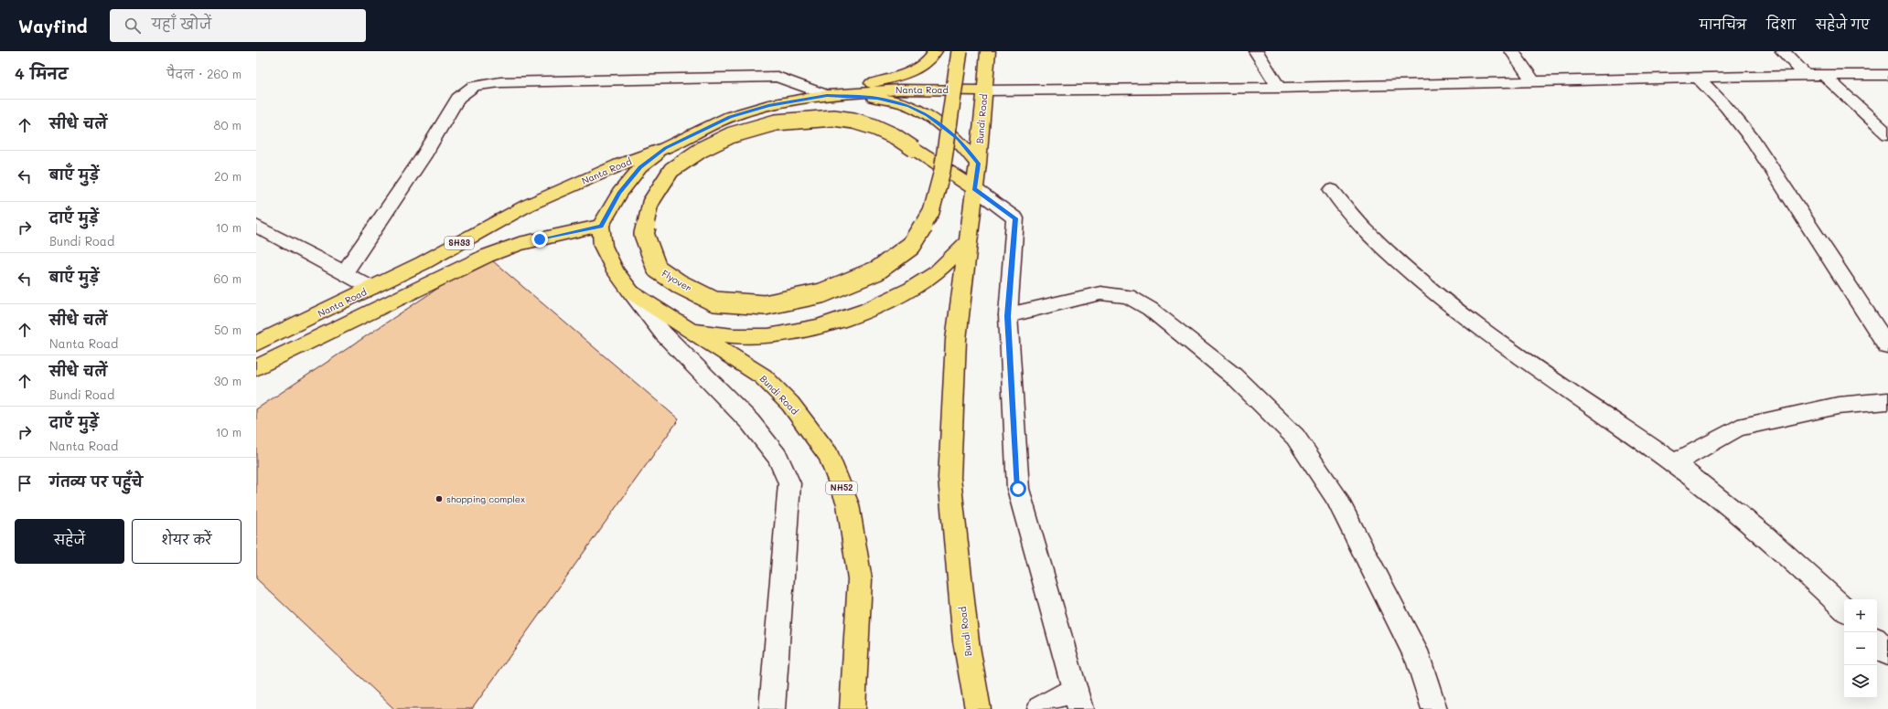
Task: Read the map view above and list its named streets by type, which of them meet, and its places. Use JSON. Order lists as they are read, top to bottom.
{
  "streets": {
    "main road": [
      "Nanta Road",
      "Bundi Road",
      "SH33",
      "Flyover",
      "NH52"
    ]
  },
  "crossings": [
    ["Nanta Road", "Bundi Road"],
    ["Bundi Road", "SH33"],
    ["Bundi Road", "Flyover"]
  ],
  "places": ["shopping complex"],
  "page": {
    "header": "Wayfind",
    "search": "यहाँ खोजें",
    "nav": ["मानचित्र", "दिशा", "सहेजे गए"],
    "heading": ["4 मिनट", "पैदल · 260 m"],
    "list": [
      ["सीधे चलें", "80 m"],
      ["बाएँ मुड़ें", "20 m"],
      ["दाएँ मुड़ें", "Bundi Road", "10 m"],
      ["बाएँ मुड़ें", "60 m"],
      ["सीधे चलें", "Nanta Road", "50 m"],
      ["सीधे चलें", "Bundi Road", "30 m"],
      ["दाएँ मुड़ें", "Nanta Road", "10 m"],
      "गंतव्य पर पहुँचे"
    ],
    "buttons": ["सहेजें", "शेयर करें"],
    "map_buttons": ["+", "−"]
  }
}
